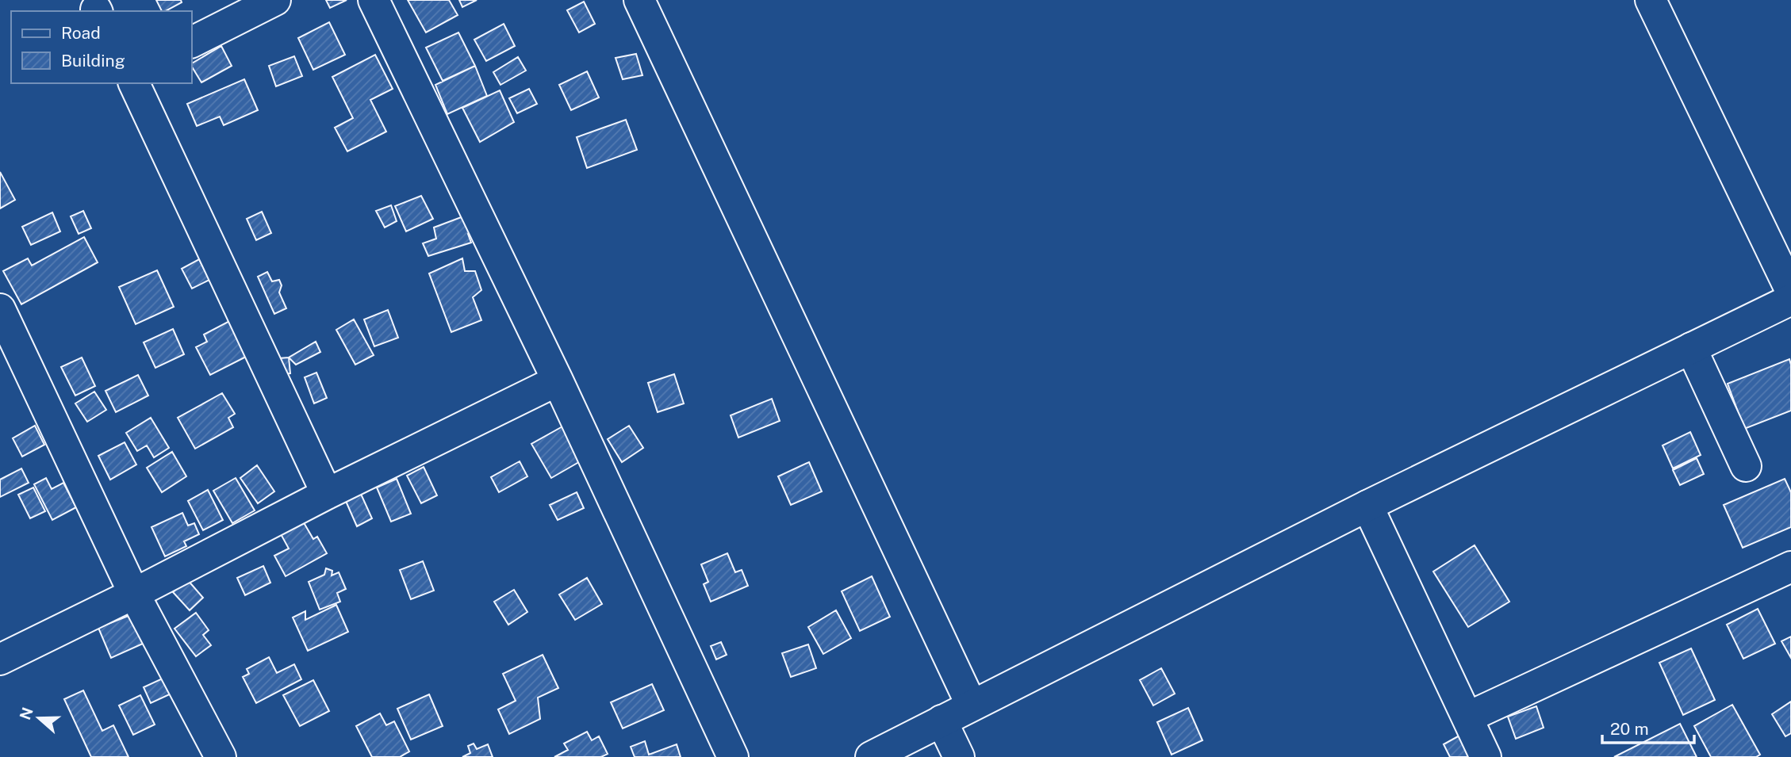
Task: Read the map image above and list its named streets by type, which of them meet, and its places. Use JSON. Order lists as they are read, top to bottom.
{
  "legend": ["Road", "Building"],
  "scale_bar": "20 m",
  "north": "left"
}
